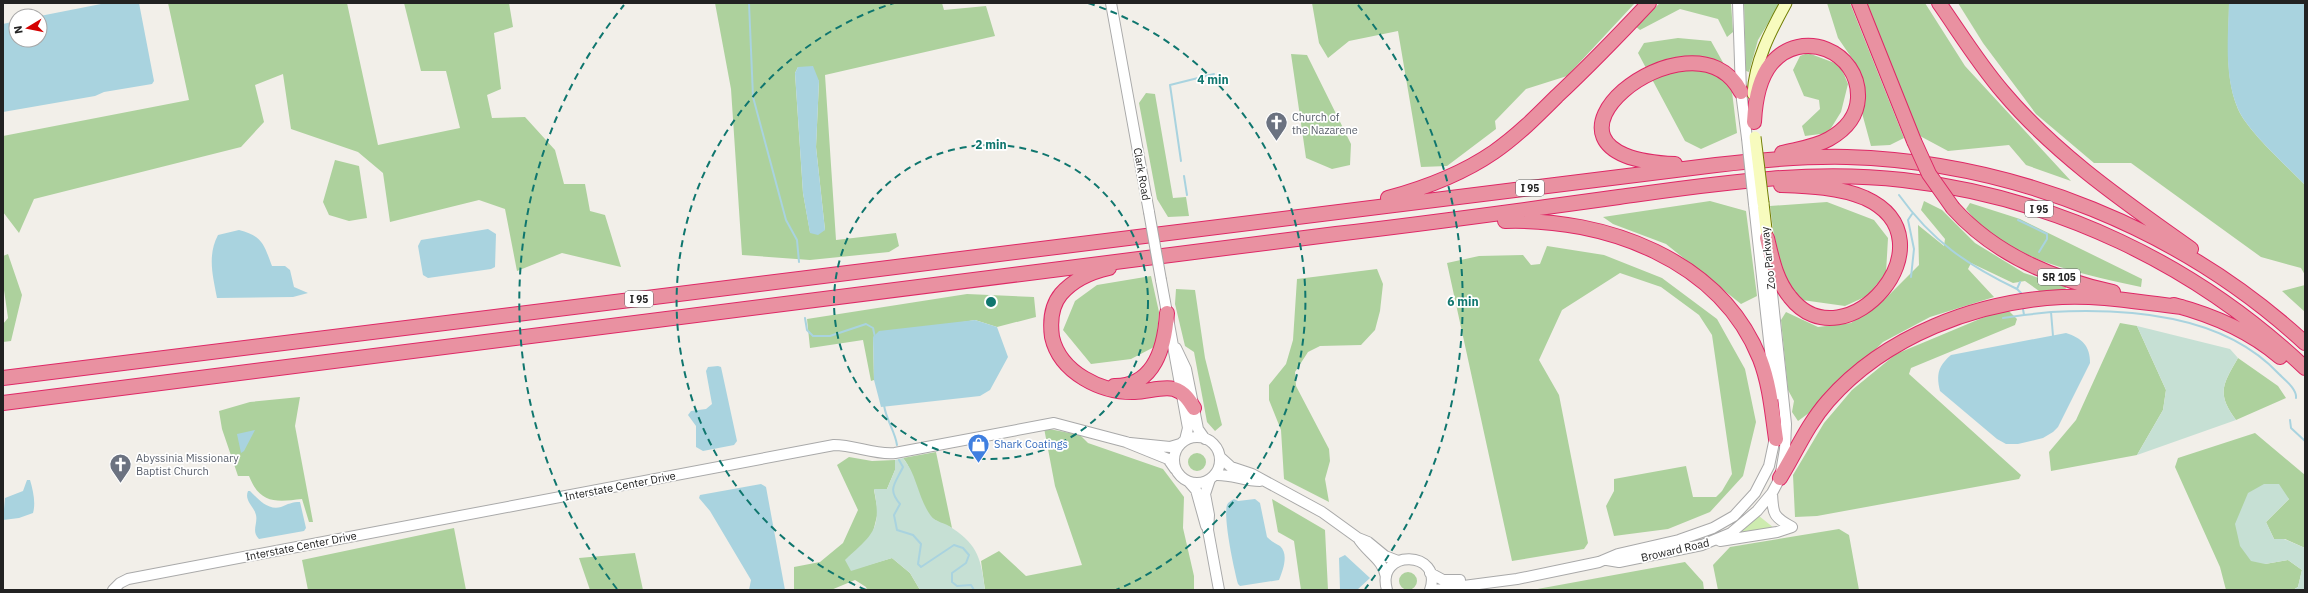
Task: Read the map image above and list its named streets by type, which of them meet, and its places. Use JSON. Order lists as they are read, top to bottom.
{
  "streets": {
    "highway": ["I 95", "SR 105"],
    "main road": ["Zoo Parkway"],
    "street": ["Clark Road", "Interstate Center Drive", "Broward Road"]
  },
  "crossings": [
    ["Clark Road", "Interstate Center Drive"],
    ["Zoo Parkway", "Broward Road"]
  ],
  "places": {
    "church": ["Church of the Nazarene", "Abyssinia Missionary Baptist Church"],
    "shop": ["Shark Coatings"]
  },
  "north": "left",
  "rings": ["4 min", "2 min", "6 min"]
}
